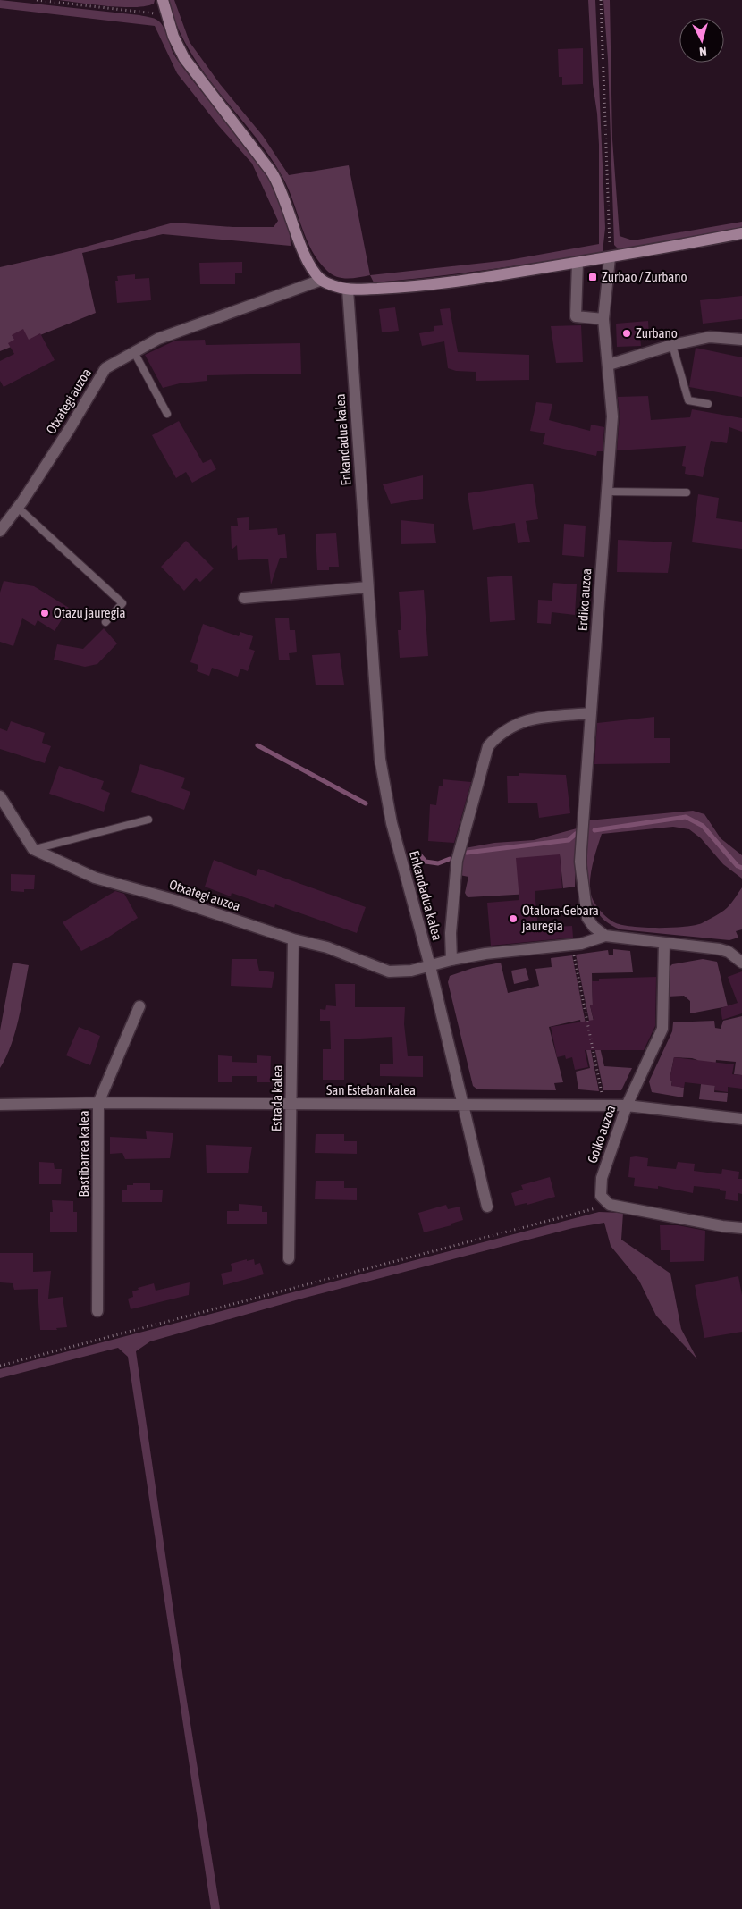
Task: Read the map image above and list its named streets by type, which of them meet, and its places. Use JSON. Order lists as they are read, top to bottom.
{
  "streets": {
    "street": [
      "Otxategi auzoa",
      "Enkandadua kalea",
      "Erdiko auzoa",
      "San Esteban kalea",
      "Estrada kalea",
      "Goiko auzoa",
      "Bastibarrea kalea"
    ]
  },
  "crossings": [
    ["Otxategi auzoa", "Enkandadua kalea"],
    ["Otxategi auzoa", "Estrada kalea"],
    ["Enkandadua kalea", "San Esteban kalea"],
    ["San Esteban kalea", "Estrada kalea"],
    ["San Esteban kalea", "Goiko auzoa"],
    ["San Esteban kalea", "Bastibarrea kalea"]
  ],
  "places": {
    "transit": ["Zurbao / Zurbano"],
    "other": ["Zurbano", "Otazu jauregia", "Otalora-Gebara jauregia"]
  },
  "north": "bottom"
}
